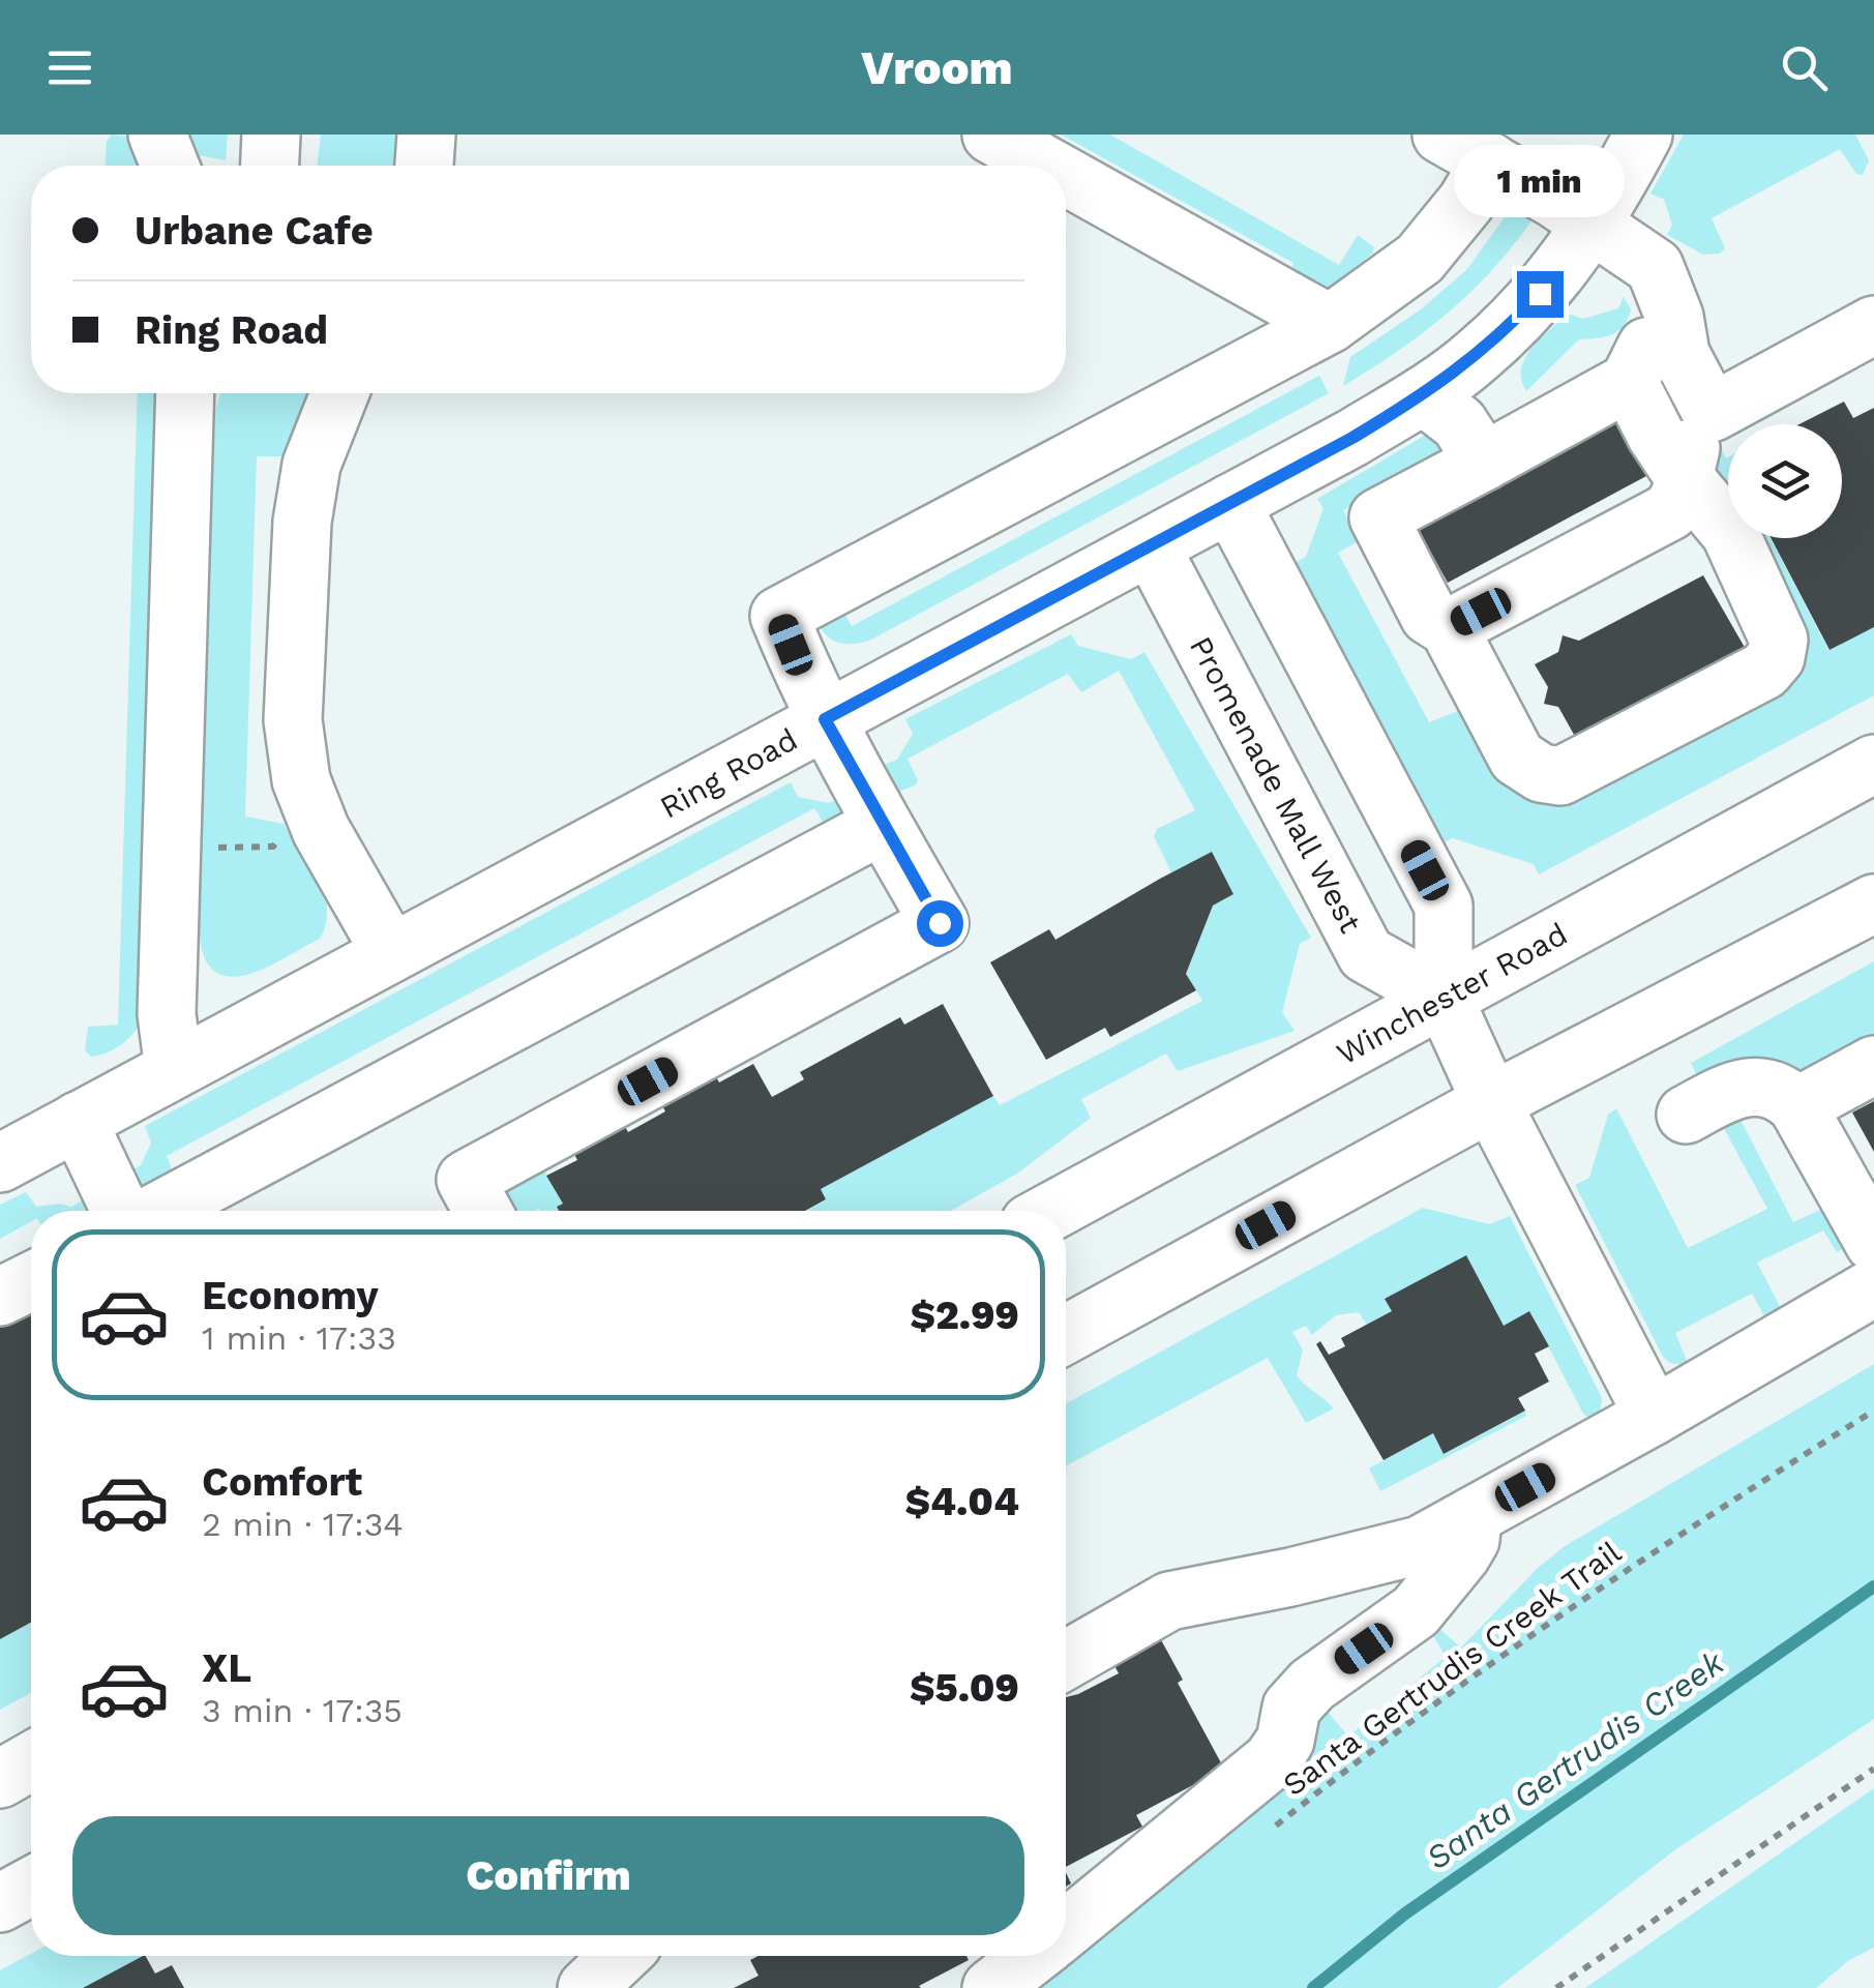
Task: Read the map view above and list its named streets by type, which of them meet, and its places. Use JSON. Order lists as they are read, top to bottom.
{
  "streets": {
    "street": ["Ring Road", "Promenade Mall West", "Winchester Road"],
    "path": ["Santa Gertrudis Creek Trail"]
  },
  "crossings": [
    ["Ring Road", "Promenade Mall West"],
    ["Promenade Mall West", "Winchester Road"]
  ],
  "water": ["Santa Gertrudis Creek"],
  "page": {
    "header": "Vroom",
    "bubble": "1 min",
    "banner": ["Urbane Cafe", "Ring Road"],
    "list": [
      {
        "name": "Economy",
        "note": "1 min · 17:33",
        "value": "$2.99"
      },
      {
        "name": "Comfort",
        "note": "2 min · 17:34",
        "value": "$4.04"
      },
      {
        "name": "XL",
        "note": "3 min · 17:35",
        "value": "$5.09"
      }
    ],
    "buttons": "Confirm"
  }
}
